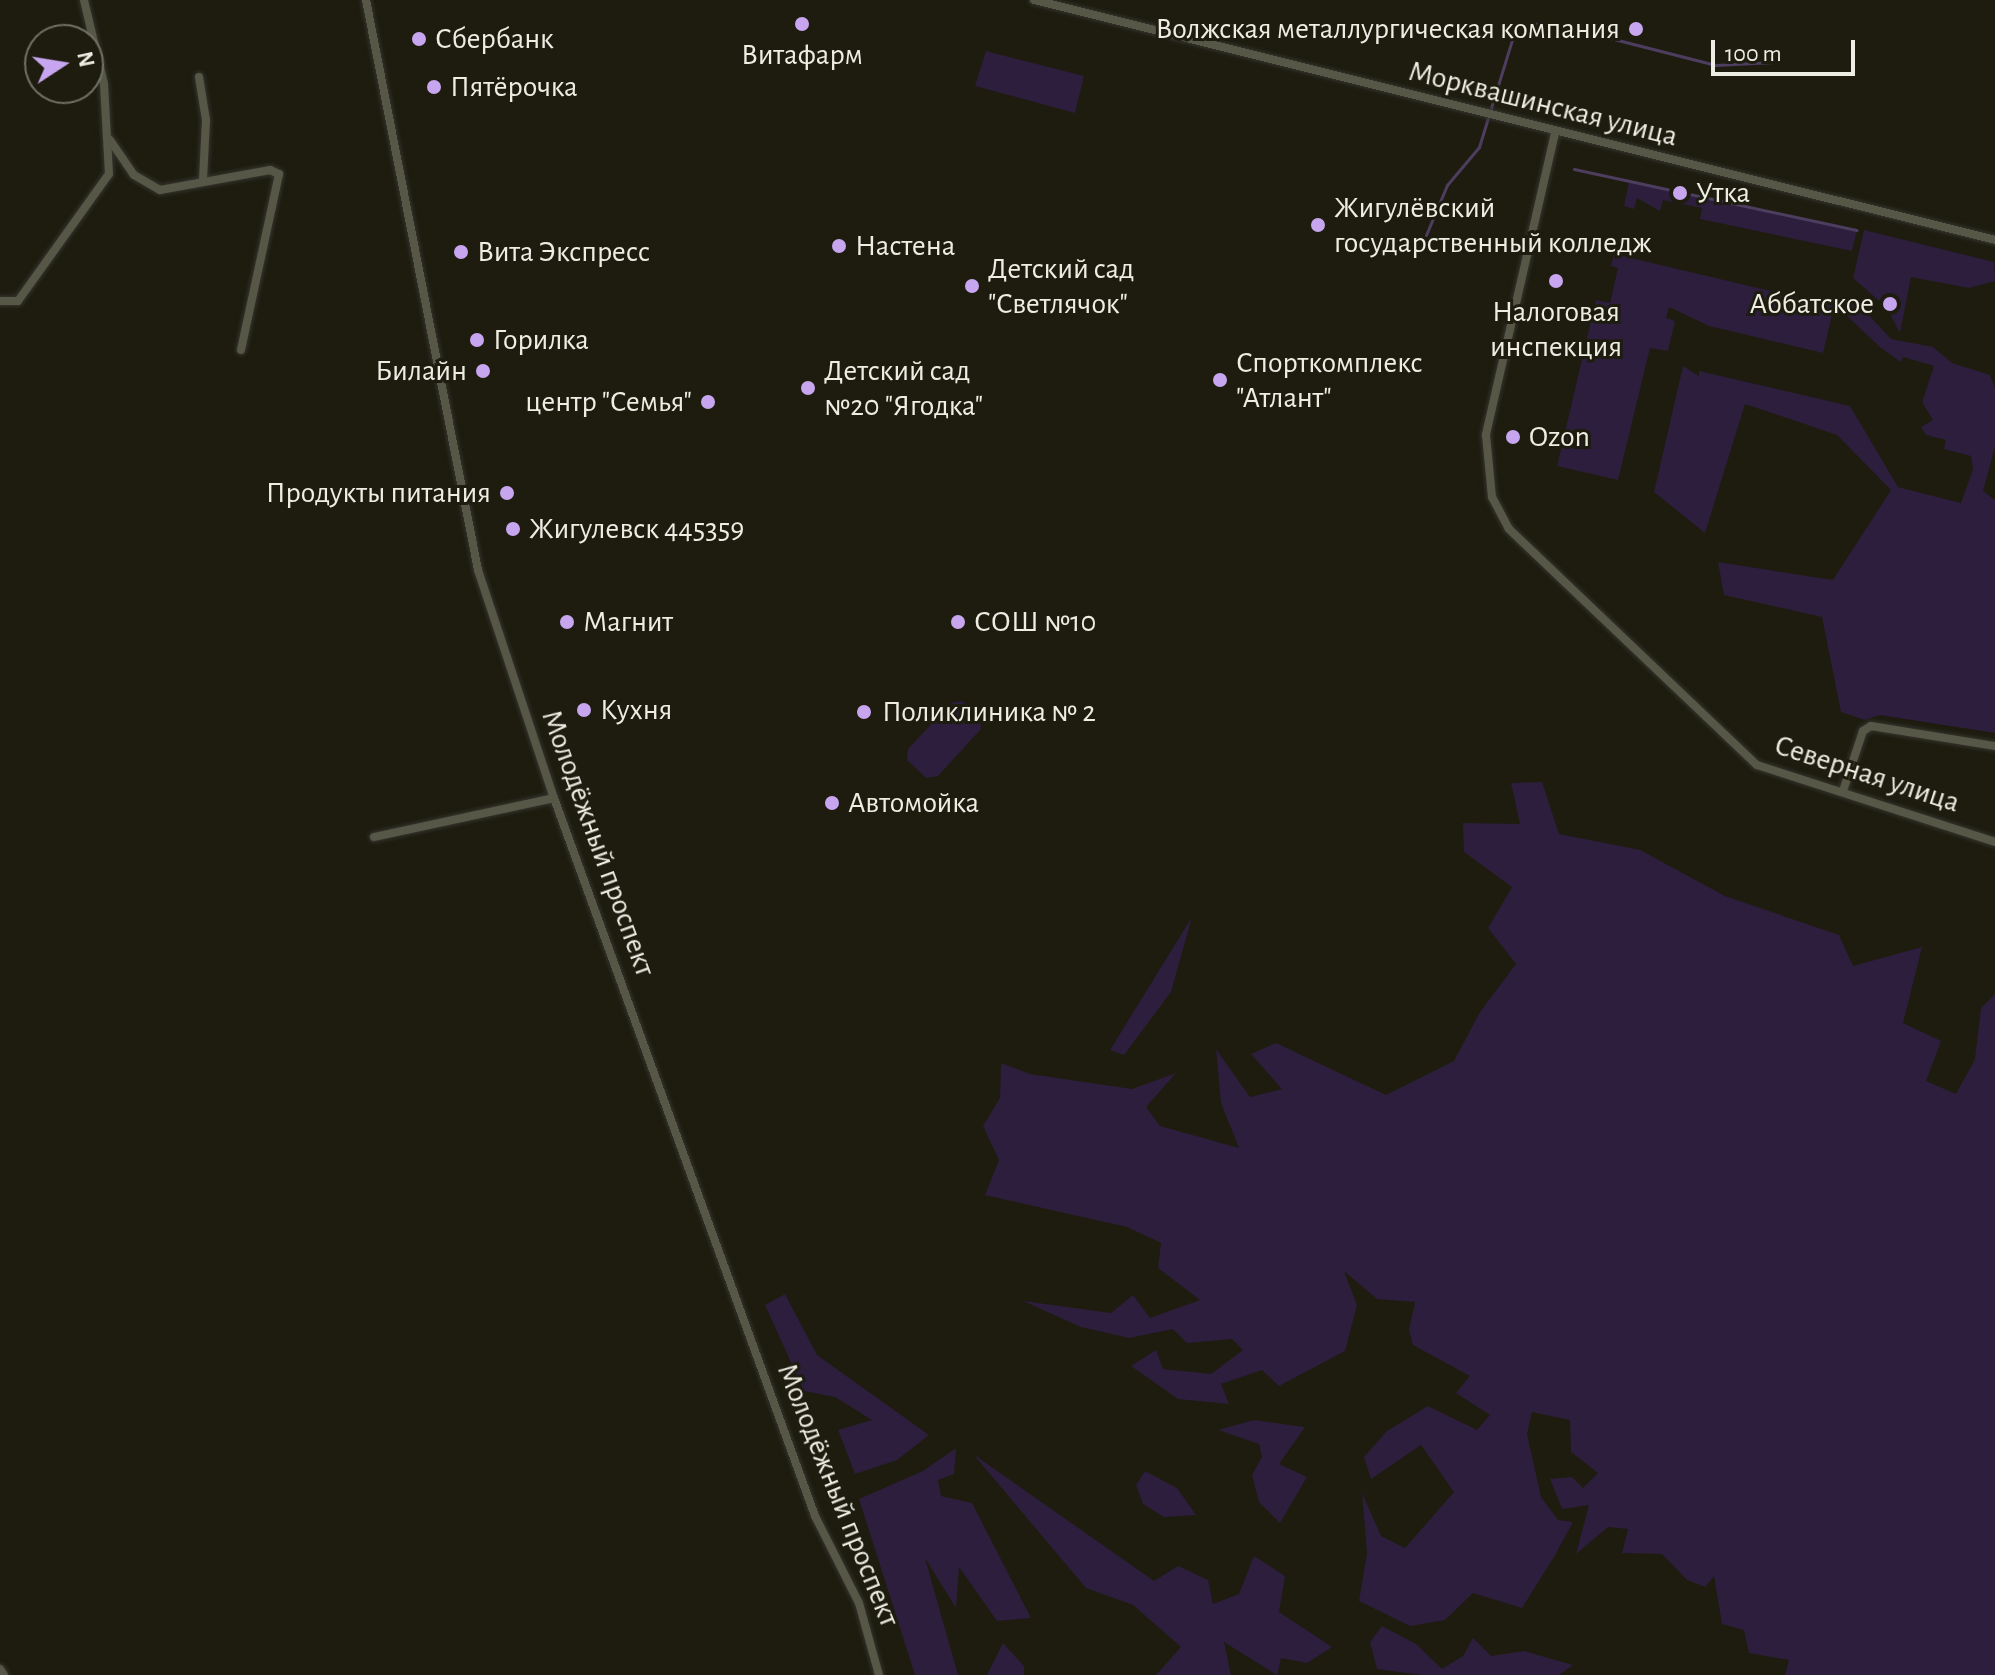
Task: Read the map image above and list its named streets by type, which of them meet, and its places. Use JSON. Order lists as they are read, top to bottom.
{
  "streets": {
    "street": ["Морквашинская улица", "Северная улица", "Молодёжный проспект"]
  },
  "crossings": [
    ["Морквашинская улица", "Северная улица"]
  ],
  "places": [
    "Витафарм",
    "Волжская металлургическая компания",
    "Сбербанк",
    "Пятёрочка",
    "Утка",
    "Жигулёвский государственный колледж",
    "Настена",
    "Вита Экспресс",
    "Налоговая инспекция",
    "Детский сад \"Светлячок\"",
    "Аббатское",
    "Горилка",
    "Билайн",
    "Спорткомплекс \"Атлант\"",
    "Детский сад №20 \"Ягодка\"",
    "центр \"Семья\"",
    "Ozon",
    "Продукты питания",
    "Жигулевск 445359",
    "Магнит",
    "СОШ №10",
    "Кухня",
    "Поликлиника № 2",
    "Автомойка"
  ],
  "scale_bar": "100 m",
  "north": "right"
}
